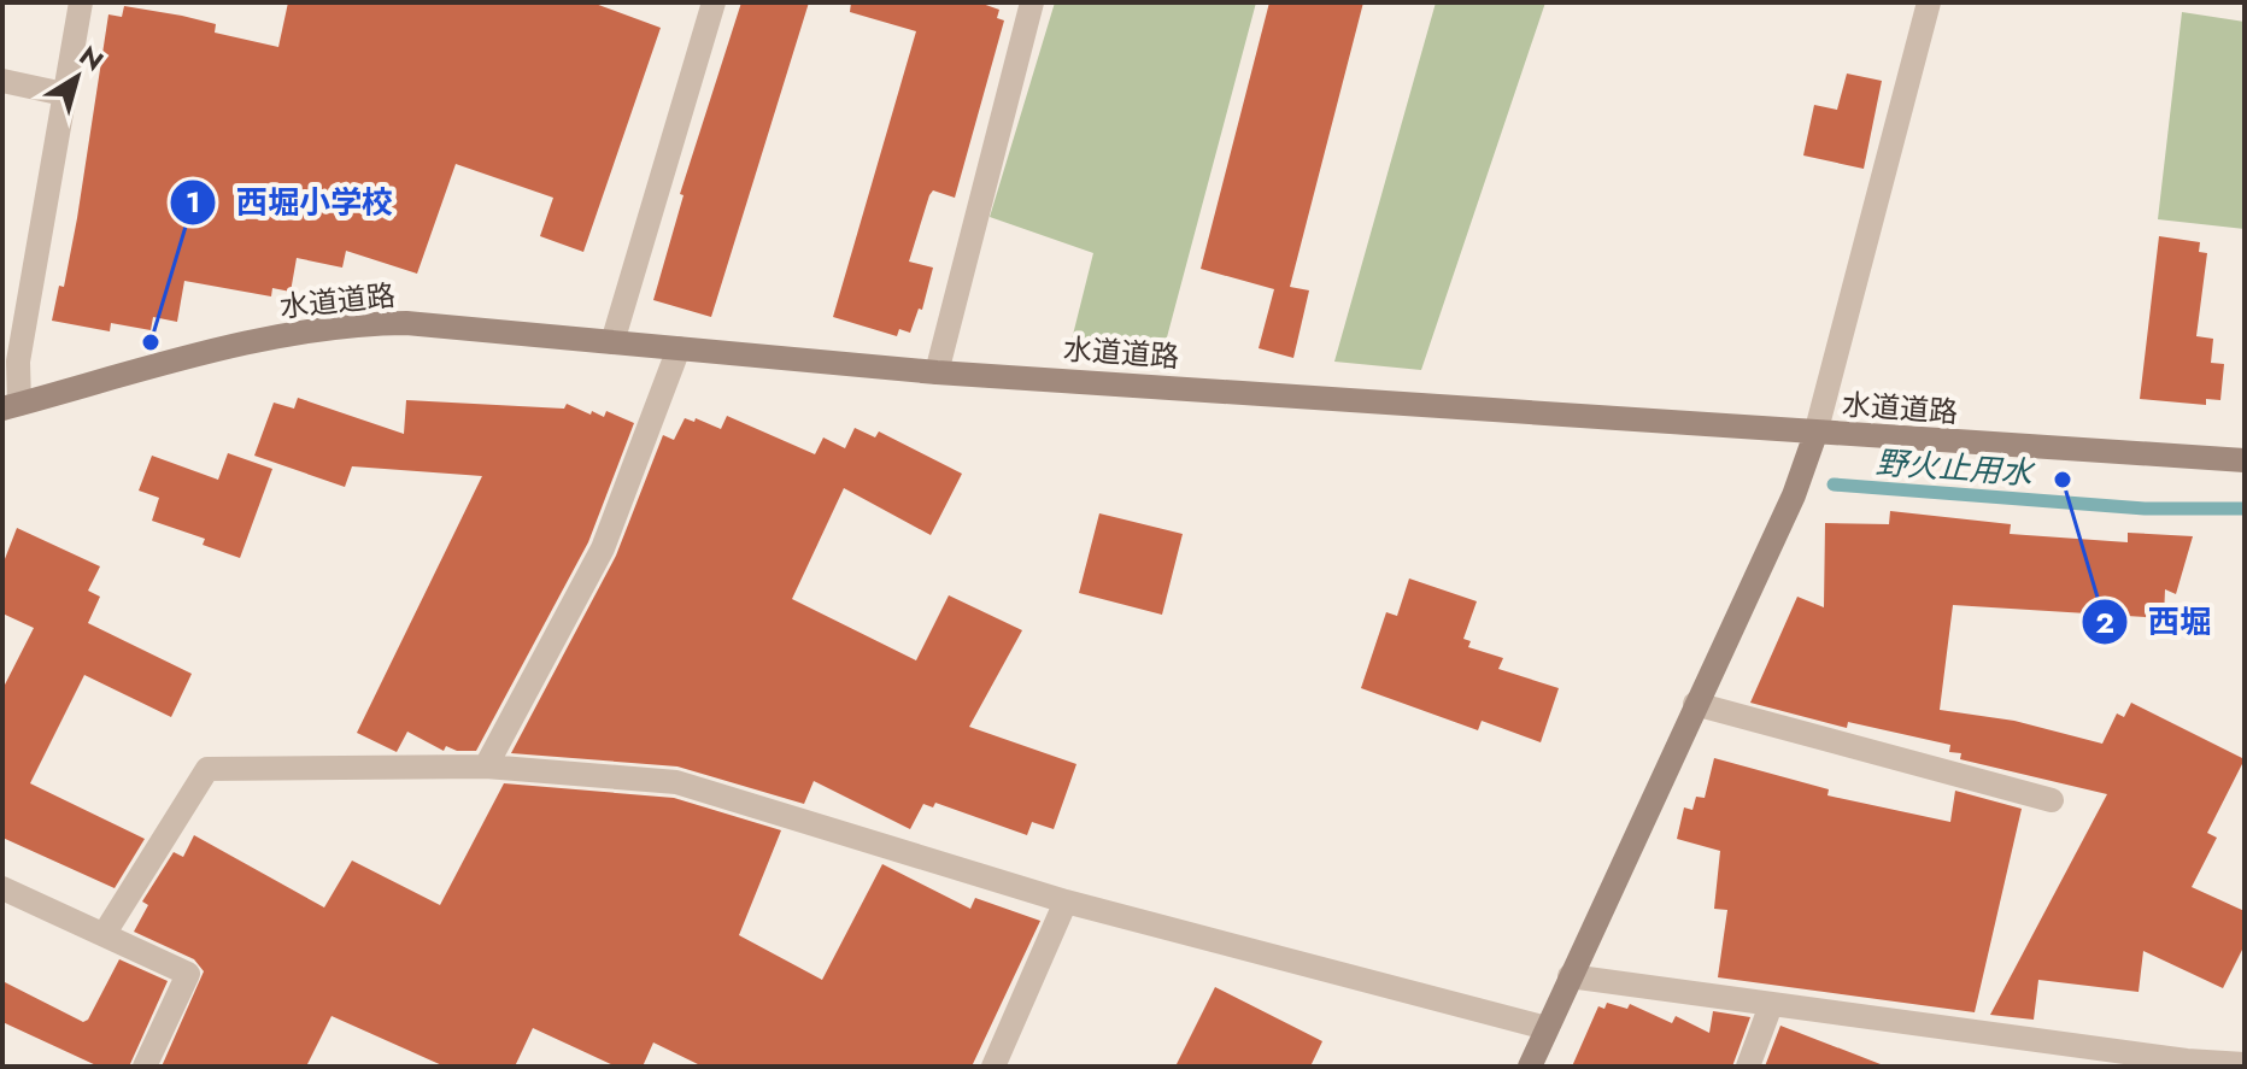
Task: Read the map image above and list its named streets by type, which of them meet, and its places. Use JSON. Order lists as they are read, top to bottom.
{
  "streets": {
    "street": ["水道道路"]
  },
  "water": ["野火止用水"],
  "places": ["西堀小学校", "西堀"],
  "north": "top right"
}
